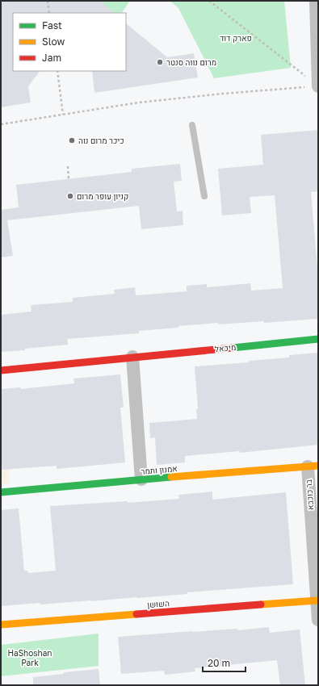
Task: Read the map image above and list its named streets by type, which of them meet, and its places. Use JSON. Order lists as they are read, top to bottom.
{
  "streets": {
    "street": [
      "מיכאל",
      "אמנון ותמר",
      "בר כוכבא",
      "השושן"
    ]
  },
  "crossings": [
    ["אמנון ותמר", "בר כוכבא"],
    ["בר כוכבא", "השושן"]
  ],
  "parks": ["פארק דוד", "HaShoshan Park"],
  "places": ["מרום נווה סנטר", "כיכר מרום נוה", "קניון עופר מרום"],
  "legend": ["Fast", "Slow", "Jam"],
  "scale_bar": "20 m"
}
